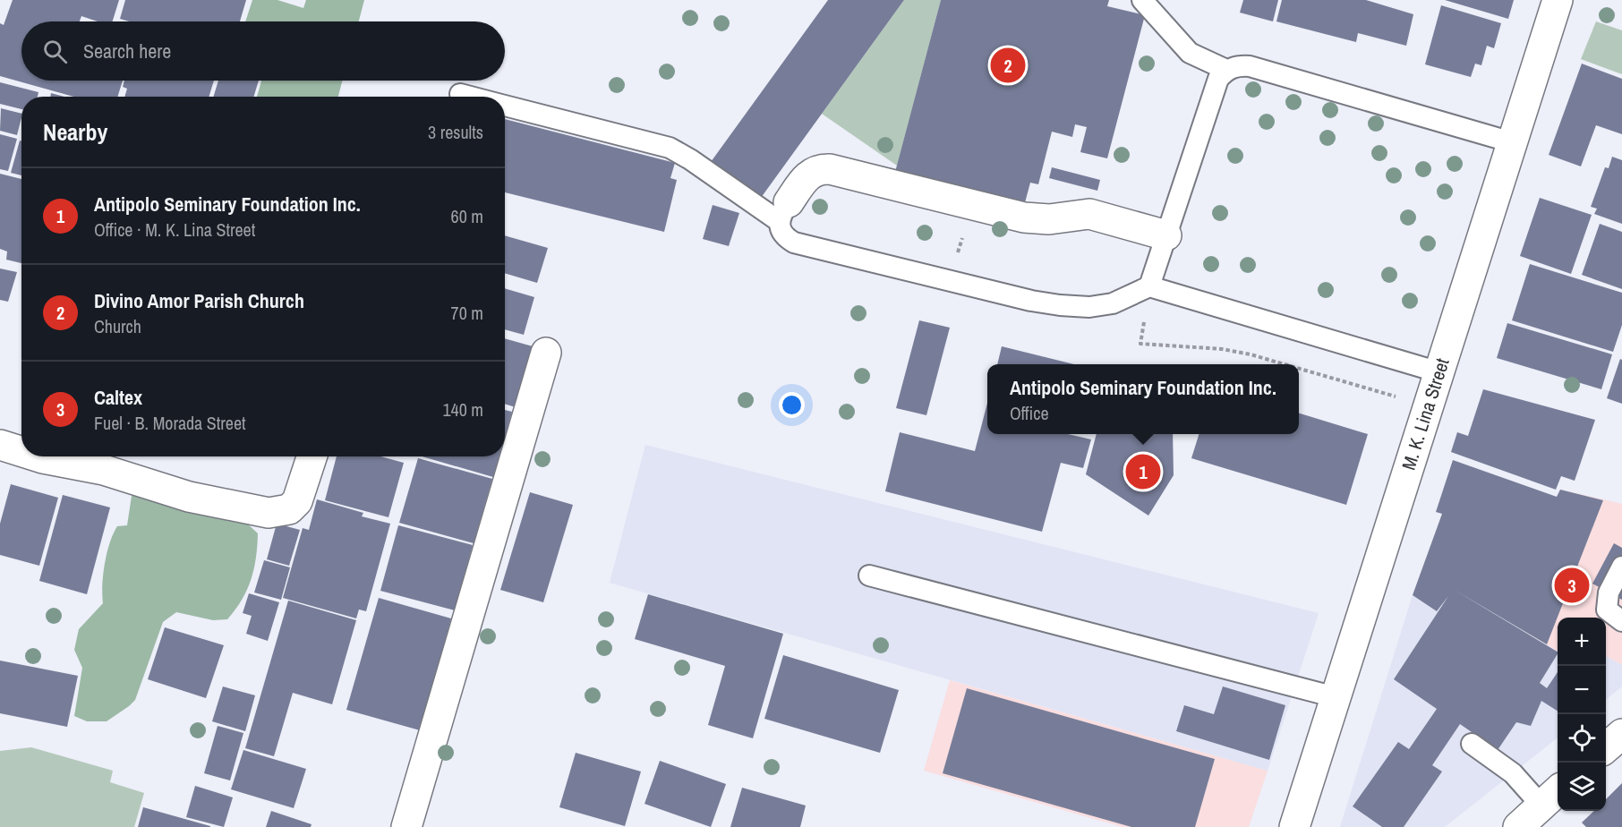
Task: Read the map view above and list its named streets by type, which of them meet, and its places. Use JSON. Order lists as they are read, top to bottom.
{
  "streets": {
    "street": ["M. K. Lina Street"]
  },
  "page": {
    "search": "Search here",
    "pins": ["2", "1", "3"],
    "heading": ["Nearby", "3 results"],
    "list": [
      {
        "mark": "1",
        "name": "Antipolo Seminary Foundation Inc.",
        "note": "Office · M. K. Lina Street",
        "value": "60 m"
      },
      {
        "mark": "2",
        "name": "Divino Amor Parish Church",
        "note": "Church",
        "value": "70 m"
      },
      {
        "mark": "3",
        "name": "Caltex",
        "note": "Fuel · B. Morada Street",
        "value": "140 m"
      }
    ],
    "popup": ["Antipolo Seminary Foundation Inc.", "Office"],
    "map_buttons": ["+", "−"]
  }
}
